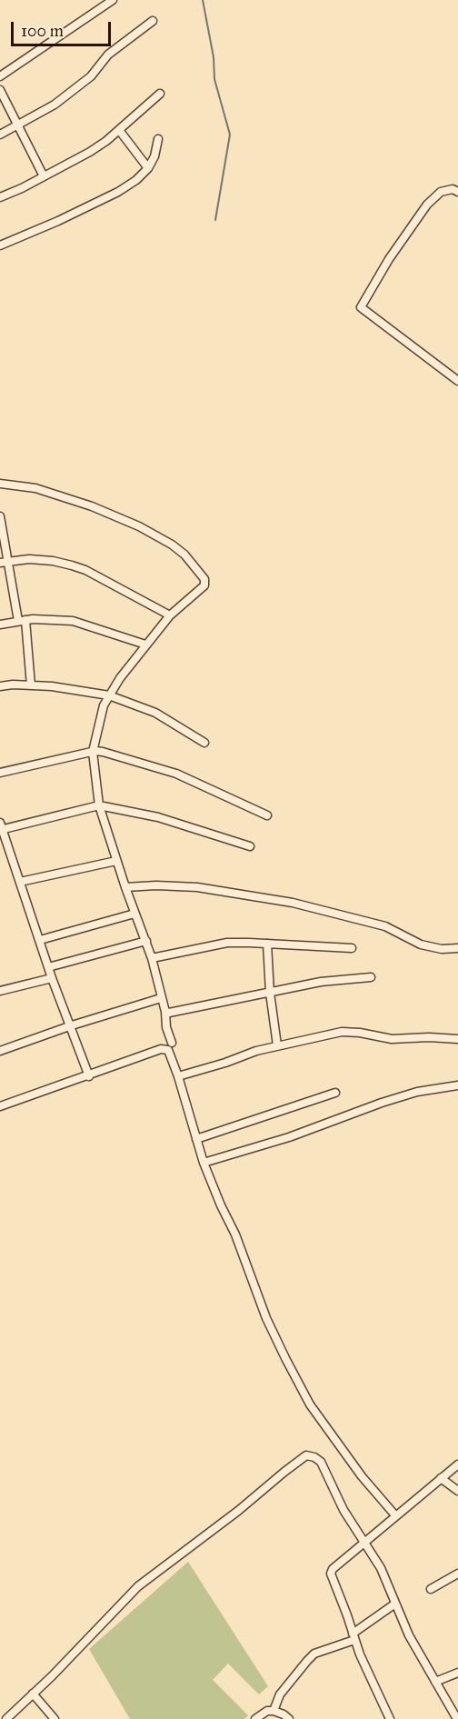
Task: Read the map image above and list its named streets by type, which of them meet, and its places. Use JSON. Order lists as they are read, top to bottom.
{
  "scale_bar": "100 m"
}
